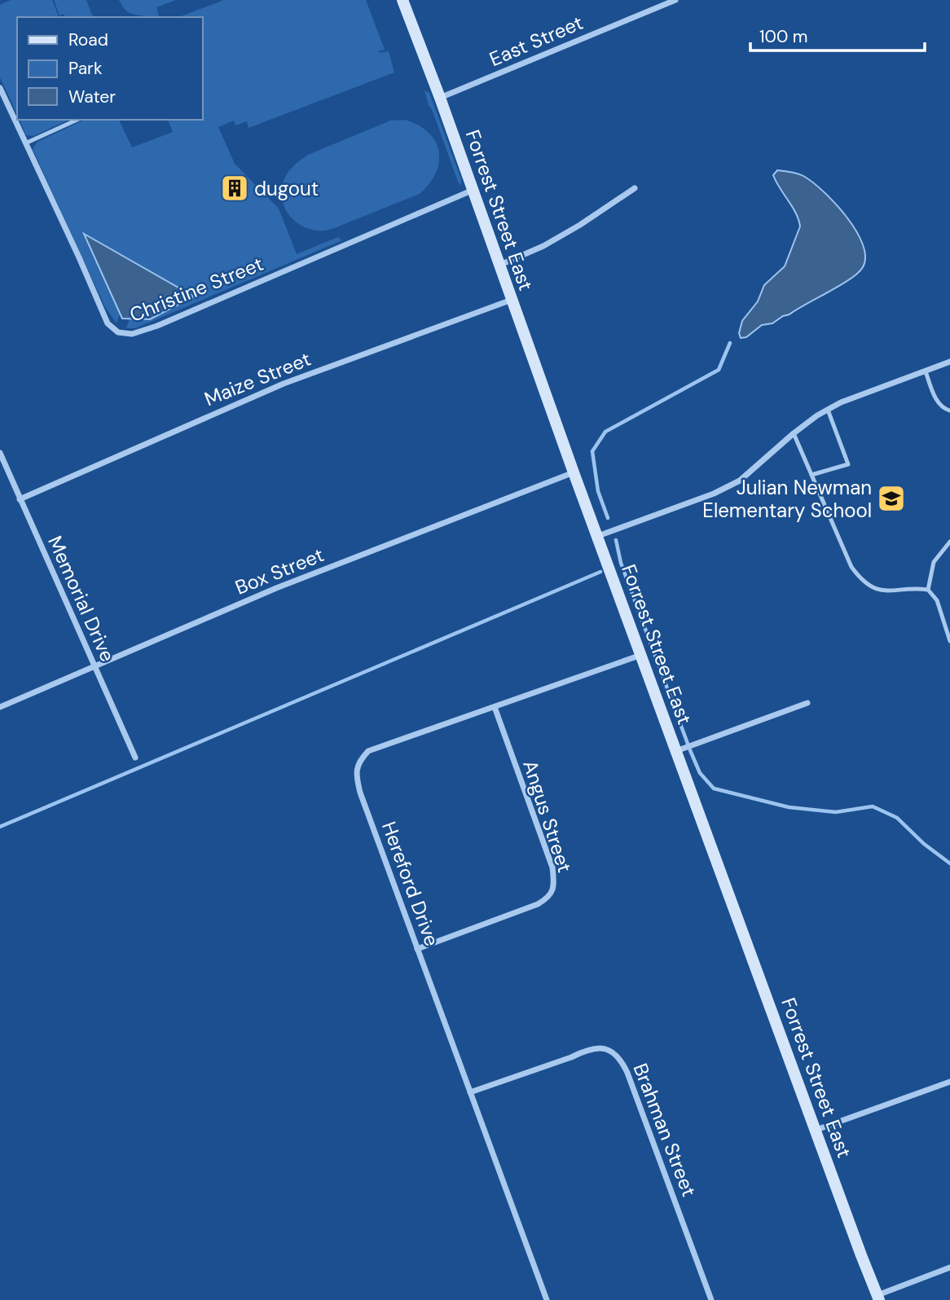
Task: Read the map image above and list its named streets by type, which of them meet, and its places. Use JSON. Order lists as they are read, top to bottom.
{
  "streets": {
    "main road": ["Forrest Street East"],
    "street": [
      "East Street",
      "Christine Street",
      "Maize Street",
      "Box Street",
      "Memorial Drive",
      "Angus Street",
      "Hereford Drive",
      "Brahman Street"
    ]
  },
  "crossings": [
    ["East Street", "Forrest Street East"],
    ["Forrest Street East", "Christine Street"],
    ["Forrest Street East", "Maize Street"],
    ["Forrest Street East", "Box Street"],
    ["Forrest Street East", "Hereford Drive"],
    ["Maize Street", "Memorial Drive"],
    ["Box Street", "Memorial Drive"],
    ["Angus Street", "Hereford Drive"],
    ["Hereford Drive", "Brahman Street"]
  ],
  "places": {
    "building": ["dugout"],
    "school or university": ["Julian Newman Elementary School"]
  },
  "legend": ["Road", "Park", "Water"],
  "scale_bar": "100 m"
}
